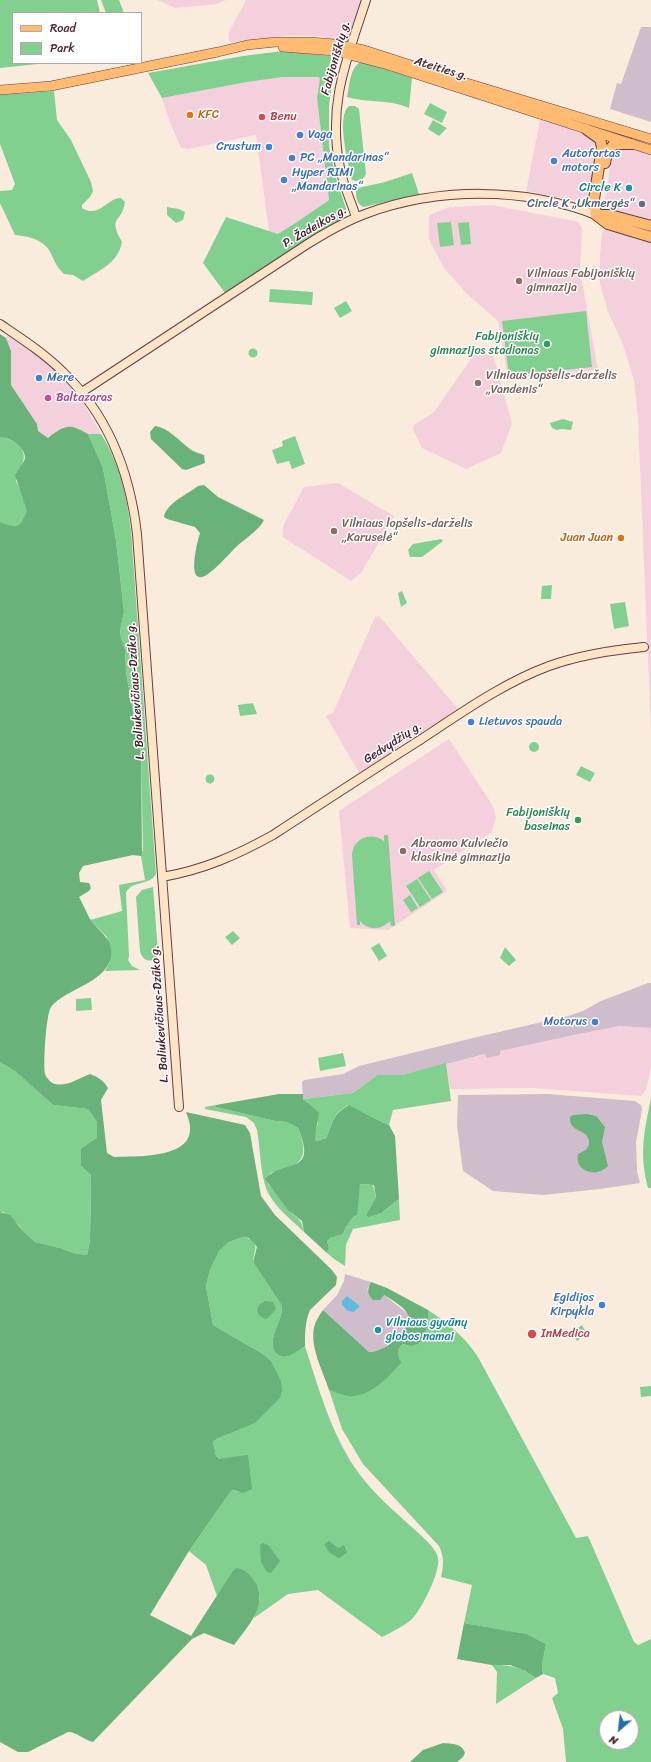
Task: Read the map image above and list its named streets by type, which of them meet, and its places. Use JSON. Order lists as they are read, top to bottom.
{
  "streets": {
    "main road": [
      "Fabijoniškių g.",
      "Ateities g.",
      "P. Žadeikos g.",
      "L. Baliukevičiaus-Dzūko g.",
      "Gedvydžių g."
    ]
  },
  "crossings": [
    ["Fabijoniškių g.", "Ateities g."],
    ["Fabijoniškių g.", "P. Žadeikos g."],
    ["P. Žadeikos g.", "L. Baliukevičiaus-Dzūko g."],
    ["L. Baliukevičiaus-Dzūko g.", "Gedvydžių g."]
  ],
  "places": [
    "KFC",
    "Benu",
    "Vaga",
    "Crustum",
    "PC „Mandarinas“",
    "Autofortas motors",
    "Hyper RIMI „Mandarinas“",
    "Circle K",
    "Circle K „Ukmergės“",
    "Vilniaus Fabijoniškių gimnazija",
    "Fabijoniškių gimnazijos stadionas",
    "Mere",
    "Vilniaus lopšelis-darželis „Vandenis“",
    "Baltazaras",
    "Vilniaus lopšelis-darželis „Karuselė“",
    "Juan Juan",
    "Lietuvos spauda",
    "Fabijoniškių baseinas",
    "Abraomo Kulviečio klasikinė gimnazija",
    "Motorus",
    "Egidijos Kirpykla",
    "Vilniaus gyvūnų globos namai",
    "InMedica"
  ],
  "legend": ["Road", "Park"],
  "north": "bottom left"
}
